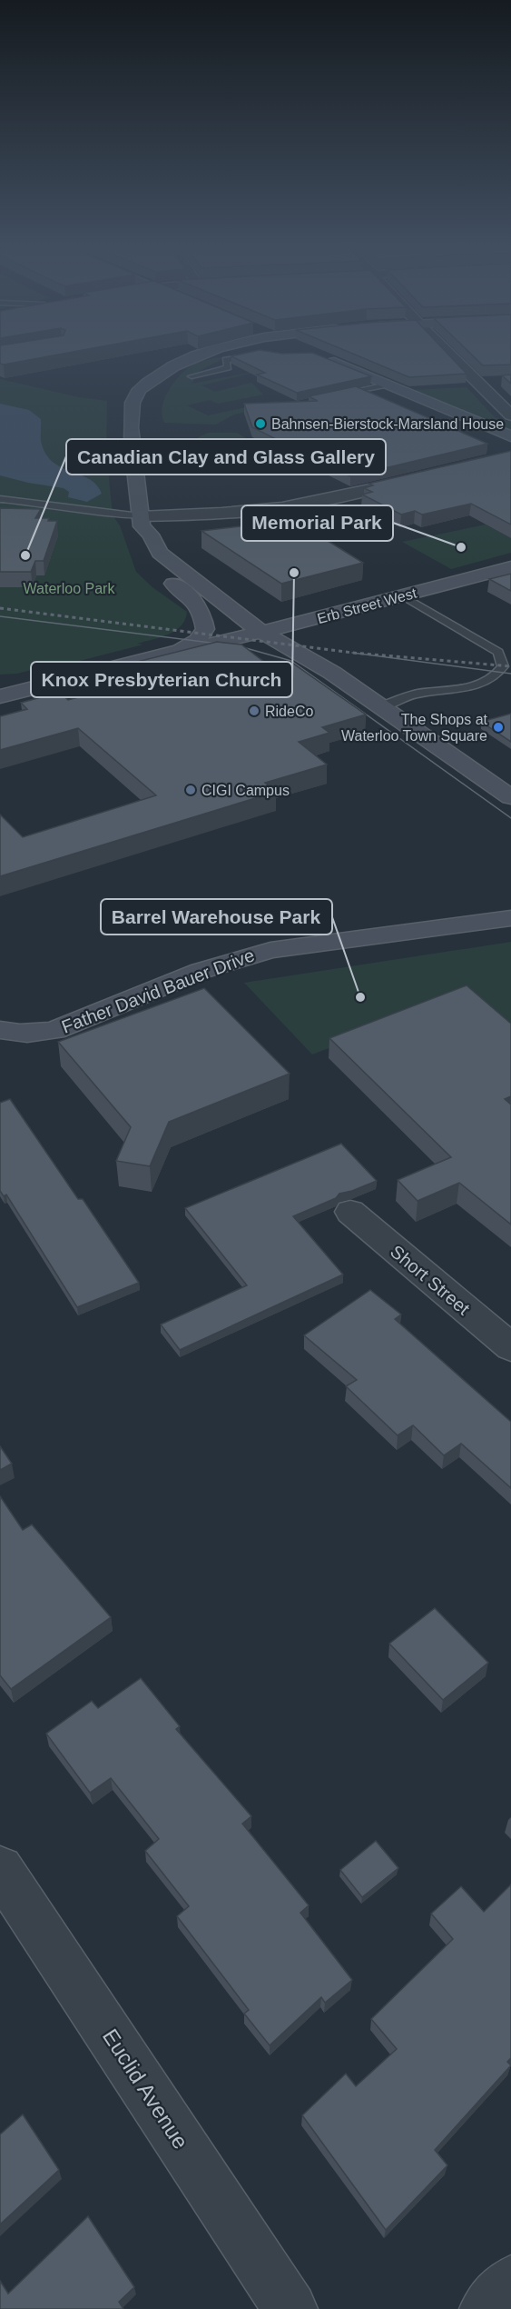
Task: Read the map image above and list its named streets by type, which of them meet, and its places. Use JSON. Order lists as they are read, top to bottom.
{
  "streets": {
    "main road": ["Erb Street West", "Father David Bauer Drive"],
    "street": ["Short Street", "Euclid Avenue"]
  },
  "parks": ["Waterloo Park"],
  "places": [
    "Bahnsen-Bierstock-Marsland House",
    "Memorial Park",
    "Canadian Clay and Glass Gallery",
    "Knox Presbyterian Church",
    "RideCo",
    "The Shops at Waterloo Town Square",
    "CIGI Campus",
    "Barrel Warehouse Park"
  ]
}
